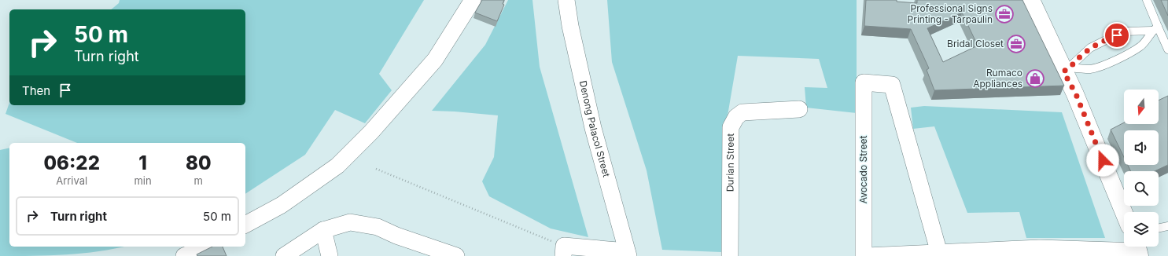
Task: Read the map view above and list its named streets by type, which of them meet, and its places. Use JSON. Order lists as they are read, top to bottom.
{
  "streets": {
    "street": ["Denong Palacol Street", "Durian Street", "Avocado Street"]
  },
  "places": {
    "office": ["Professional Signs Printing - Tarpaulin", "Bridal Closet"],
    "shop": ["Rumaco Appliances"]
  },
  "north": "bottom",
  "page": {
    "turn": ["50 m", "Turn right"],
    "then": "Then",
    "eta": [
      "06:22",
      "Arrival",
      "1",
      "min",
      "80",
      "m"
    ],
    "list": [
      {
        "name": "Turn right",
        "value": "50 m"
      }
    ]
  }
}
